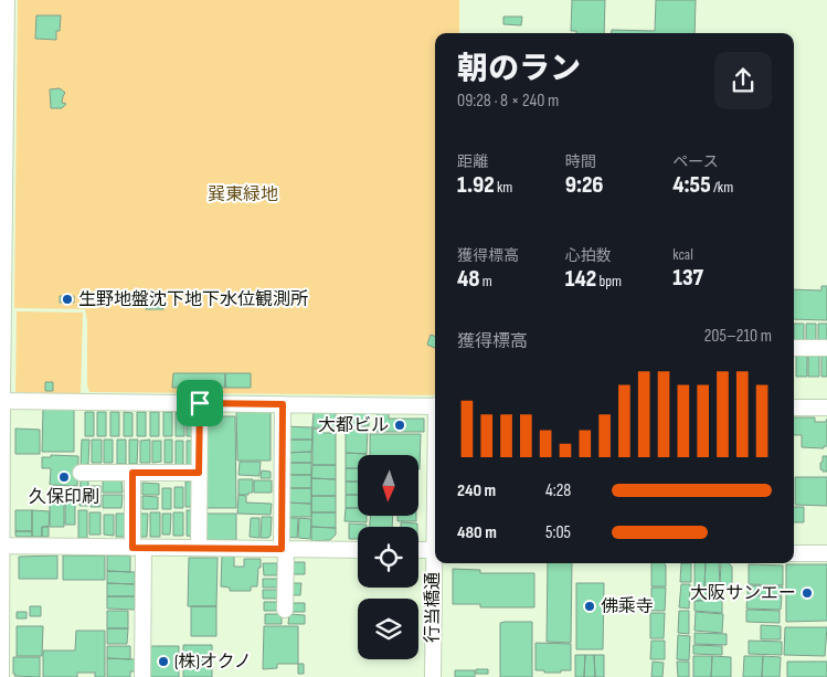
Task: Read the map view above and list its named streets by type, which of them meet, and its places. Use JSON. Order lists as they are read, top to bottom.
{
  "streets": {
    "street": ["行当橋通"]
  },
  "parks": ["巽東緑地"],
  "places": [
    "生野地盤沈下地下水位観測所",
    "大都ビル",
    "久保印刷",
    "大阪サンエー",
    "佛乘寺",
    "(株)オクノ"
  ],
  "north": "bottom",
  "page": {
    "heading": ["朝のラン", "09:28 · 8 × 240 m"],
    "stats": [
      ["距離", "1.92 km"],
      ["時間", "9:26"],
      ["ペース", "4:55 /km"],
      ["獲得標高", "48 m"],
      ["心拍数", "142 bpm"],
      ["kcal", "137"]
    ],
    "chart": ["獲得標高", "205–210 m"],
    "list": [
      {
        "name": "240 m",
        "note": "4:28"
      },
      {
        "name": "480 m",
        "note": "5:05"
      }
    ]
  }
}
